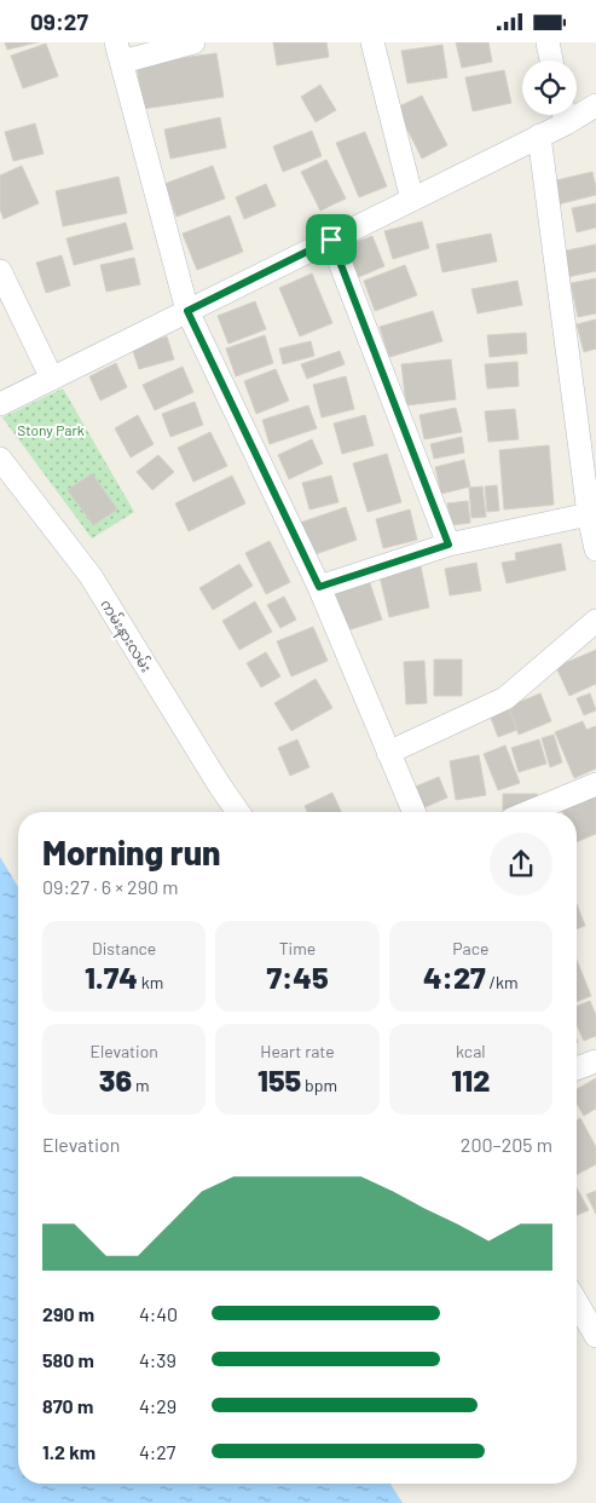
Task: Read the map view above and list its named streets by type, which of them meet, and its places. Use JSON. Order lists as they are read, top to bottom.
{
  "streets": {
    "street": ["ကမ်းနားလမ်း"]
  },
  "parks": ["Stony Park"],
  "page": {
    "status": "09:27",
    "heading": ["Morning run", "09:27 · 6 × 290 m"],
    "stats": [
      ["Distance", "1.74 km"],
      ["Time", "7:45"],
      ["Pace", "4:27 /km"],
      ["Elevation", "36 m"],
      ["Heart rate", "155 bpm"],
      ["kcal", "112"]
    ],
    "chart": ["Elevation", "200–205 m"],
    "list": [
      {
        "name": "290 m",
        "note": "4:40"
      },
      {
        "name": "580 m",
        "note": "4:39"
      },
      {
        "name": "870 m",
        "note": "4:29"
      },
      {
        "name": "1.2 km",
        "note": "4:27"
      }
    ]
  }
}
